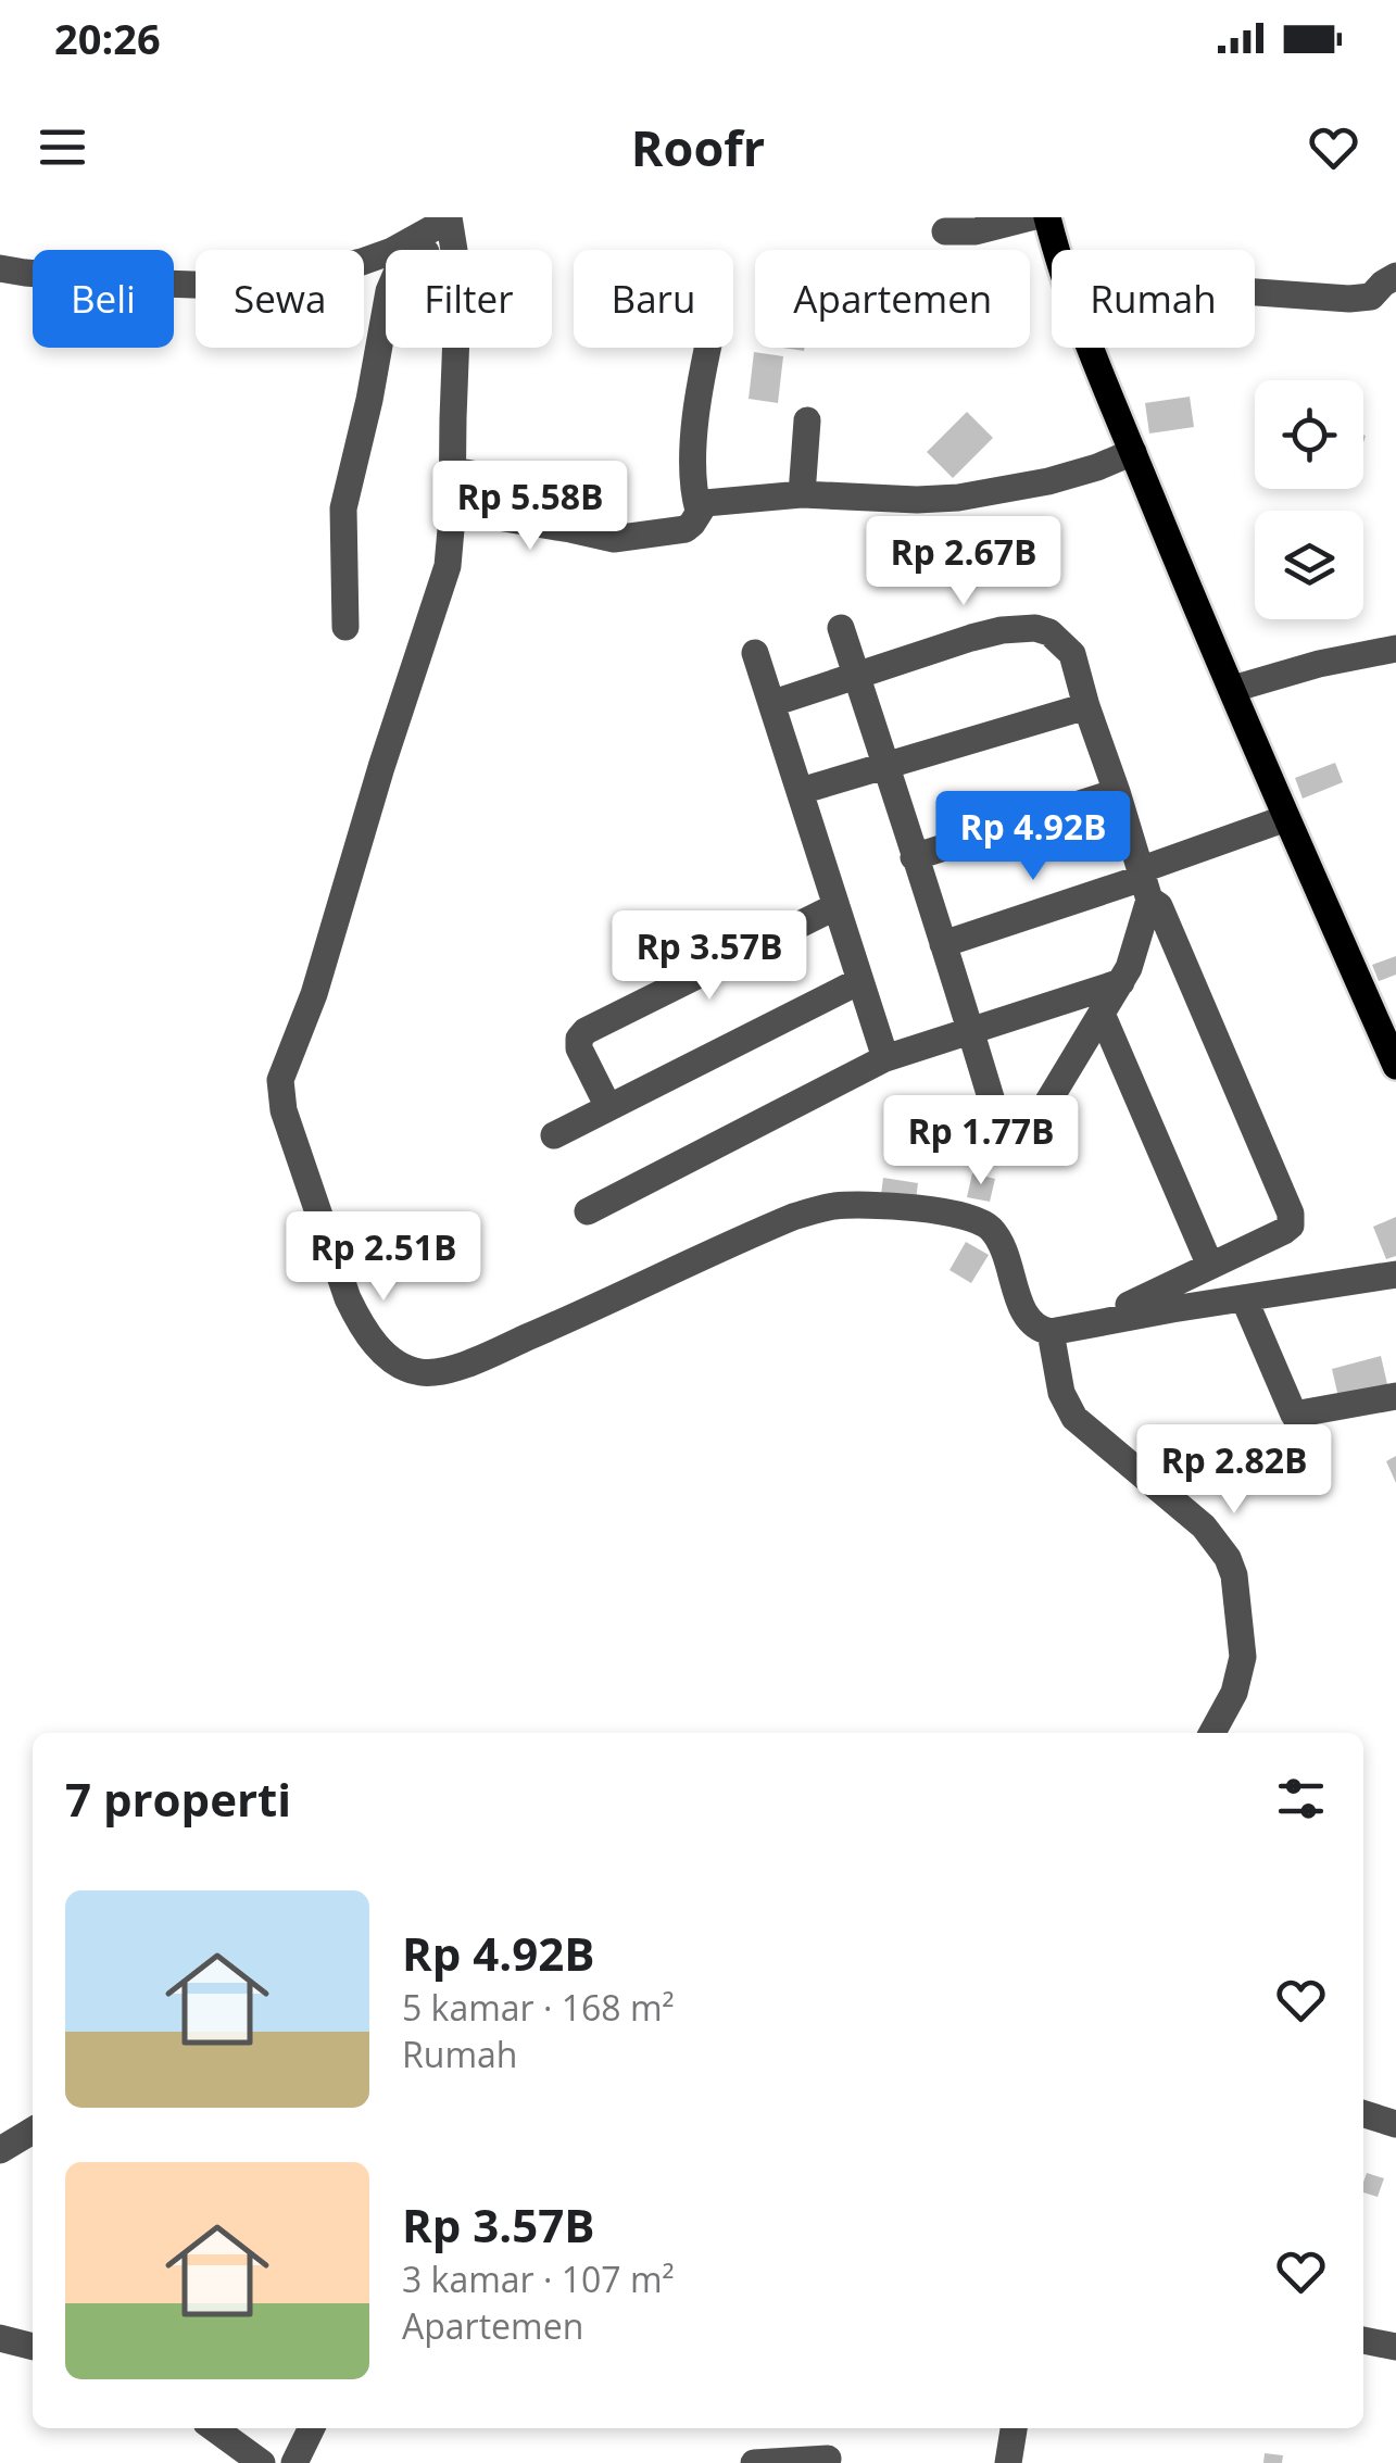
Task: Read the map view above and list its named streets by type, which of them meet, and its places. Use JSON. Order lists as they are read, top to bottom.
{
  "page": {
    "status": "20:26",
    "header": "Roofr",
    "chip": [
      "Beli",
      "Sewa",
      "Filter",
      "Baru",
      "Apartemen",
      "Rumah"
    ],
    "price": [
      "Rp 5.58B",
      "Rp 2.67B",
      "Rp 4.92B",
      "Rp 3.57B",
      "Rp 1.77B",
      "Rp 2.51B",
      "Rp 2.82B"
    ],
    "heading": "7 properti",
    "list": [
      {
        "name": "Rp 4.92B",
        "note": "5 kamar · 168 m² · Rumah"
      },
      {
        "name": "Rp 3.57B",
        "note": "3 kamar · 107 m² · Apartemen"
      }
    ]
  }
}
